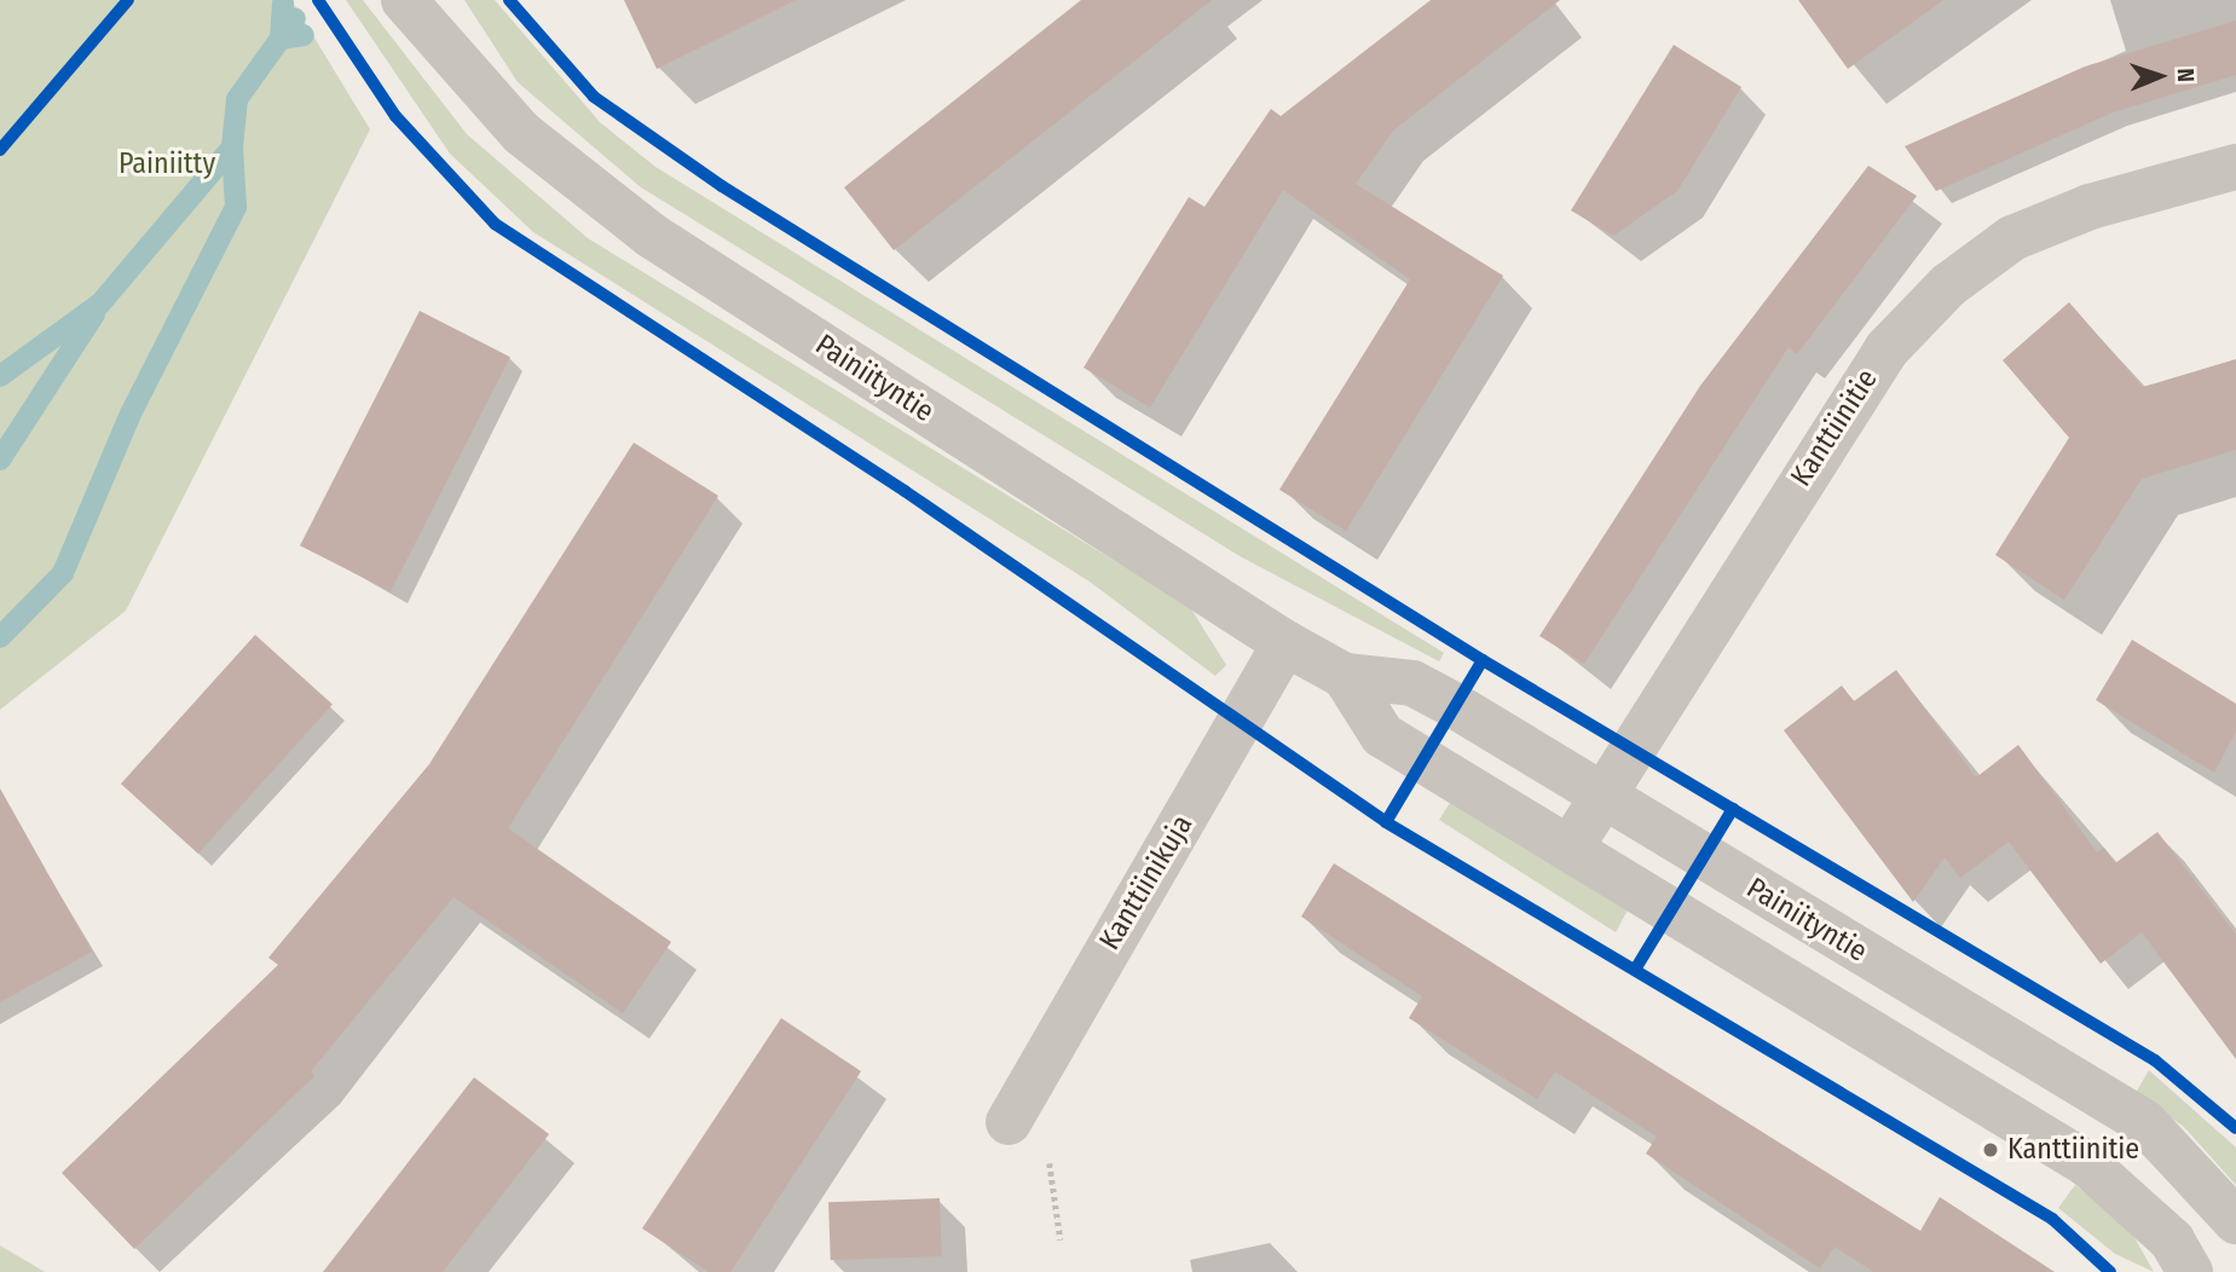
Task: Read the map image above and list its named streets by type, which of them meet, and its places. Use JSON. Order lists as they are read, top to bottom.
{
  "streets": {
    "street": ["Painiityntie", "Kanttiinitie", "Kanttiinikuja"]
  },
  "crossings": [
    ["Painiityntie", "Kanttiinitie"],
    ["Painiityntie", "Kanttiinikuja"]
  ],
  "parks": ["Painiitty"],
  "places": ["Kanttiinitie"],
  "north": "right"
}
